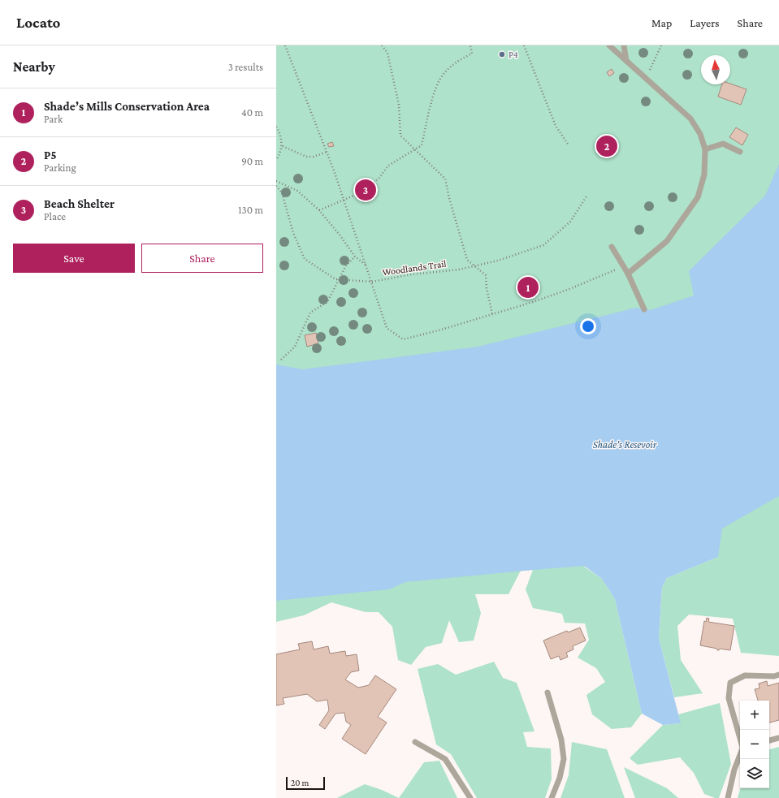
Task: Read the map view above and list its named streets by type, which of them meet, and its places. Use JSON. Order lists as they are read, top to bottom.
{
  "streets": {
    "path": ["Woodlands Trail"]
  },
  "water": ["Shade’s Resevoir"],
  "places": ["P4"],
  "scale_bar": "20 m",
  "north": "top",
  "page": {
    "header": "Locato",
    "nav": ["Map", "Layers", "Share"],
    "heading": ["Nearby", "3 results"],
    "list": [
      {
        "mark": "1",
        "name": "Shade’s Mills Conservation Area",
        "note": "Park",
        "value": "40 m"
      },
      {
        "mark": "2",
        "name": "P5",
        "note": "Parking",
        "value": "90 m"
      },
      {
        "mark": "3",
        "name": "Beach Shelter",
        "note": "Place",
        "value": "130 m"
      }
    ],
    "pins": ["2", "3", "1"],
    "buttons": ["Save", "Share"],
    "map_buttons": ["+", "−"],
    "scale": "20 m"
  }
}
